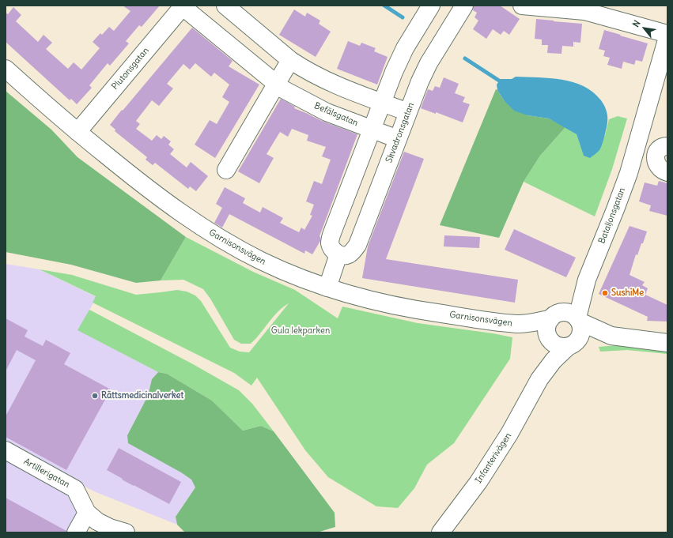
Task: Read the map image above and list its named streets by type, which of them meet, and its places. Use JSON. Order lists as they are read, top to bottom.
{
  "streets": {
    "street": [
      "Plutonsgatan",
      "Befälsgatan",
      "Skvadronsgatan",
      "Bataljonsgatan",
      "Garnisonsvägen",
      "Infanterivägen",
      "Artillerigatan"
    ]
  },
  "crossings": [
    ["Plutonsgatan", "Befälsgatan"],
    ["Plutonsgatan", "Garnisonsvägen"],
    ["Befälsgatan", "Skvadronsgatan"],
    ["Bataljonsgatan", "Garnisonsvägen"],
    ["Bataljonsgatan", "Infanterivägen"],
    ["Garnisonsvägen", "Infanterivägen"]
  ],
  "parks": ["Gula lekparken"],
  "places": ["SushiMe", "Rättsmedicinalverket"],
  "north": "top left"
}
